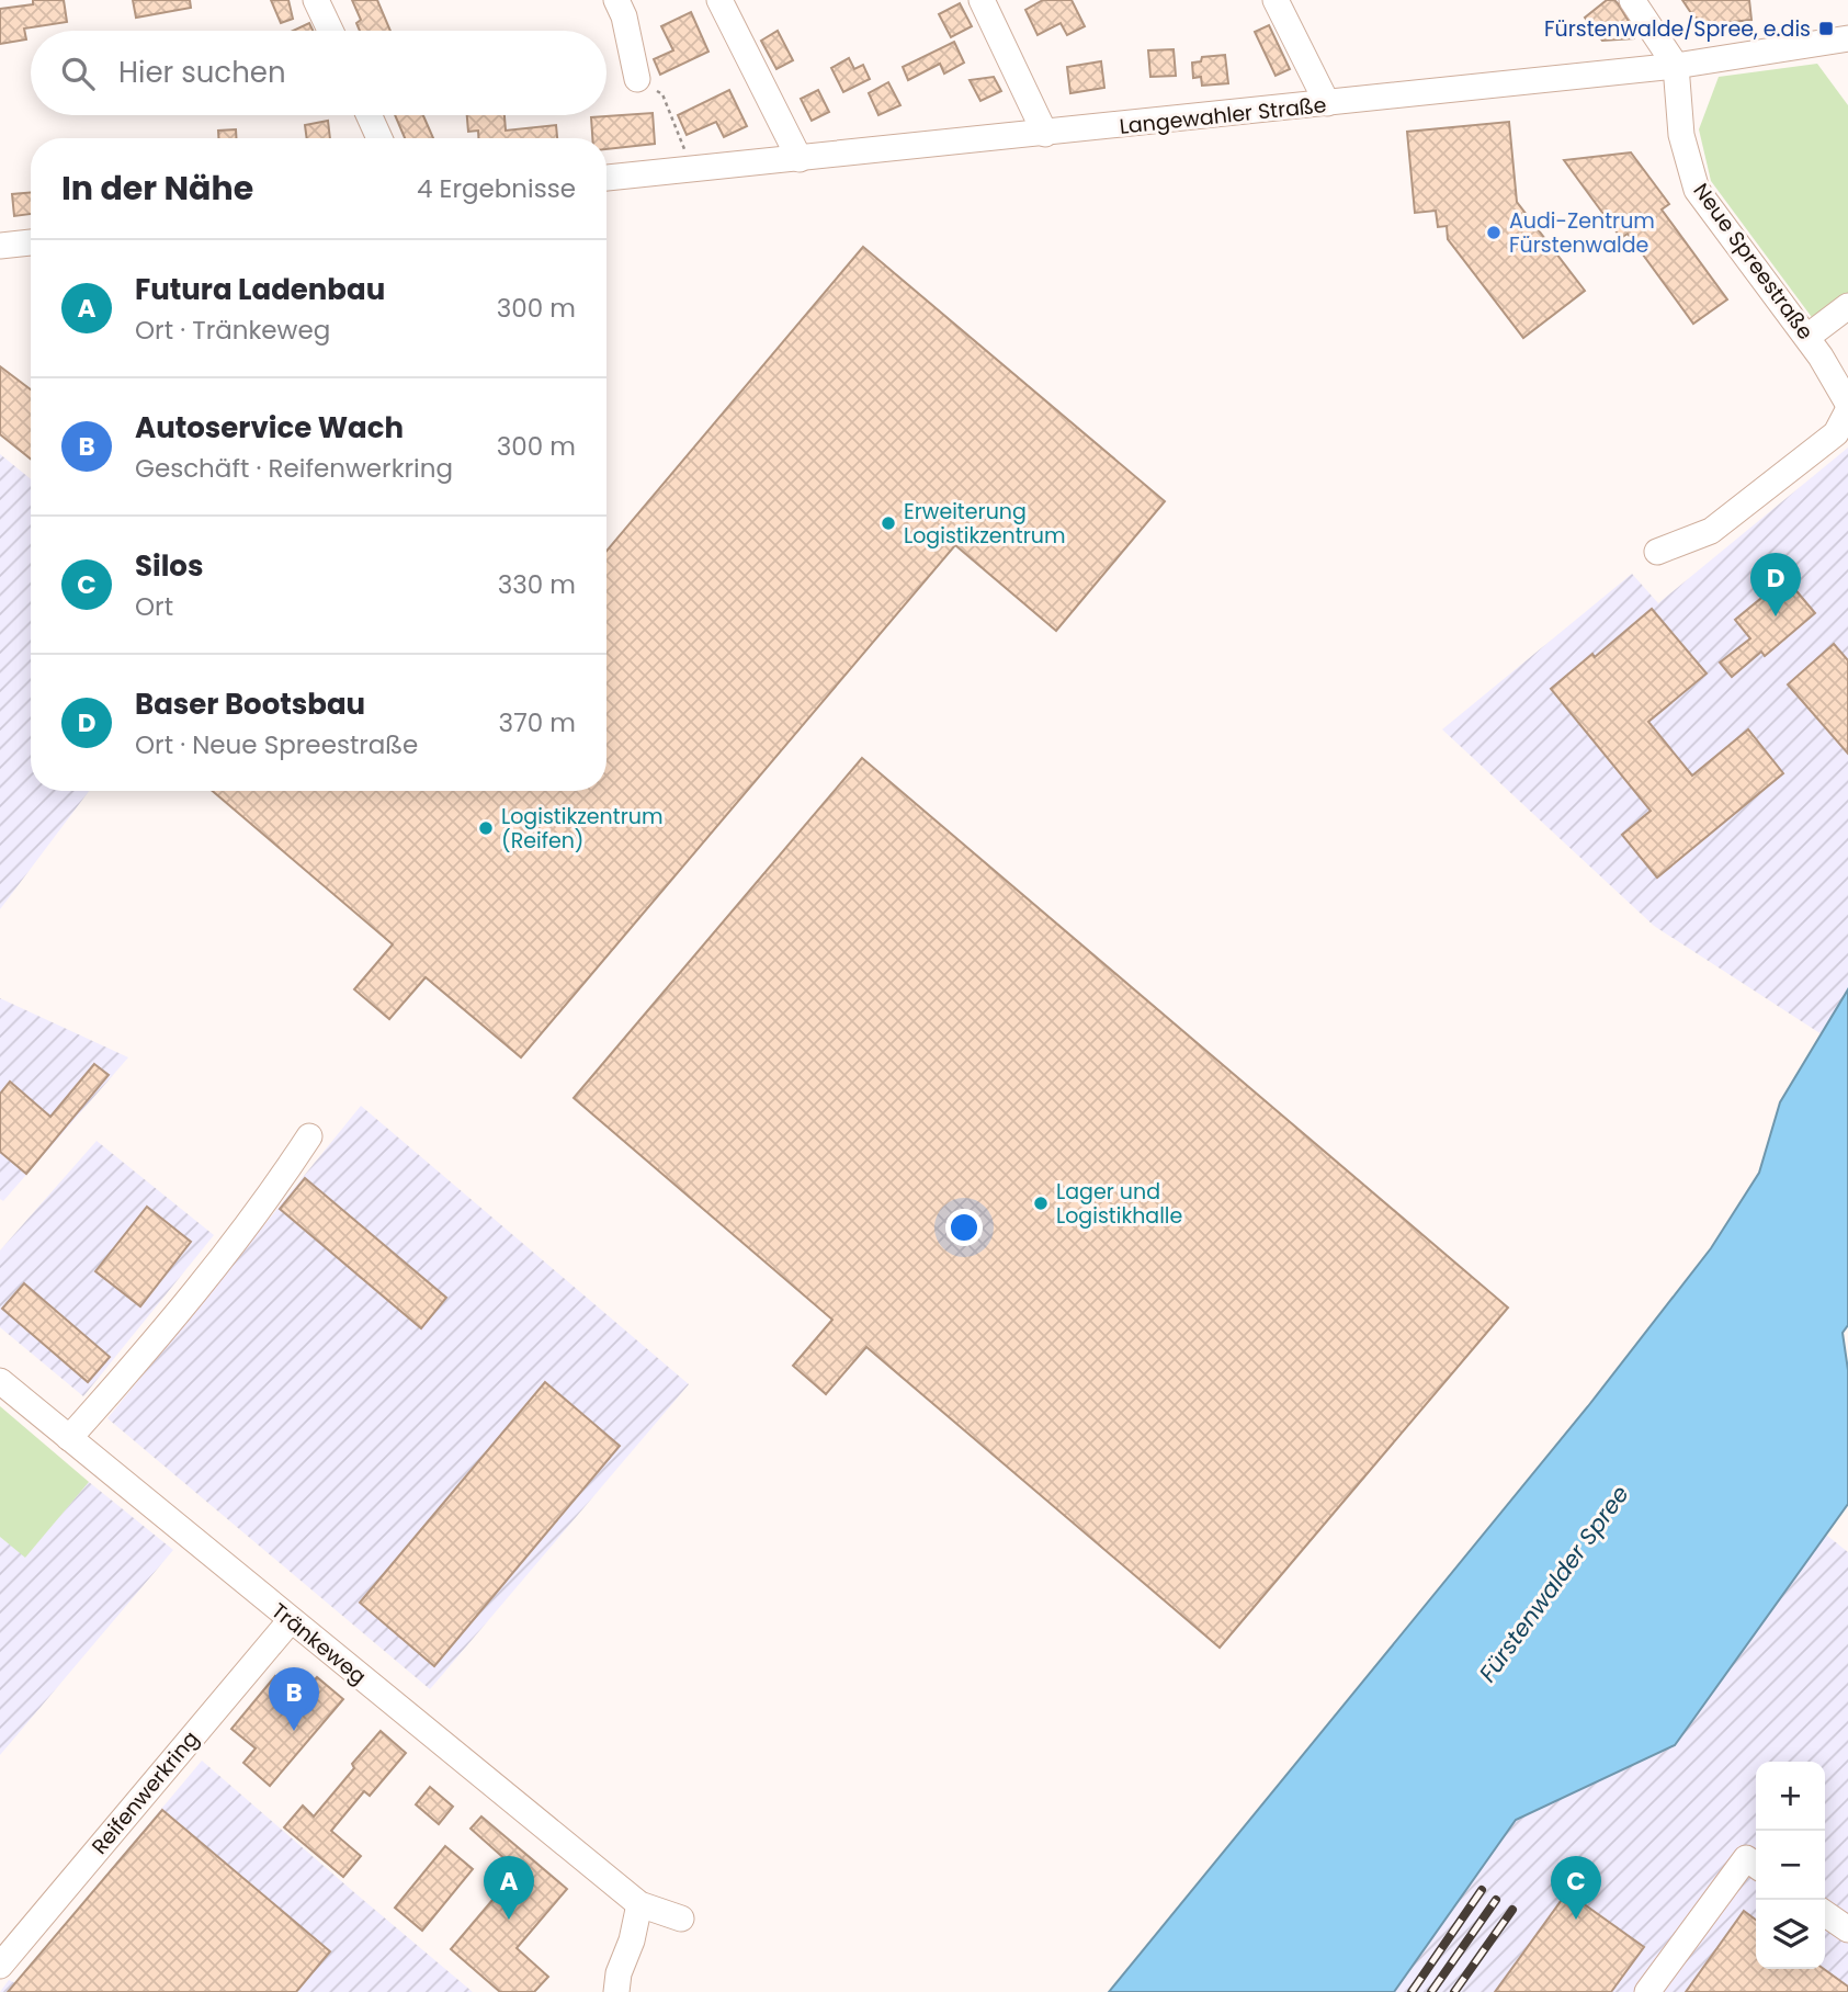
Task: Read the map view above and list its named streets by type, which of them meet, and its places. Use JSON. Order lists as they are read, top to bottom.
{
  "streets": {
    "street": [
      "Langewahler Straße",
      "Neue Spreestraße",
      "Tränkeweg",
      "Reifenwerkring"
    ]
  },
  "crossings": [
    ["Langewahler Straße", "Neue Spreestraße"],
    ["Tränkeweg", "Reifenwerkring"]
  ],
  "water": ["Fürstenwalder Spree"],
  "places": {
    "transit": ["Fürstenwalde/Spree, e.dis"],
    "other": [
      "Audi-Zentrum Fürstenwalde",
      "Erweiterung Logistikzentrum",
      "Logistikzentrum (Reifen)",
      "Lager und Logistikhalle"
    ]
  },
  "page": {
    "search": "Hier suchen",
    "heading": ["In der Nähe", "4 Ergebnisse"],
    "list": [
      {
        "mark": "A",
        "name": "Futura Ladenbau",
        "note": "Ort · Tränkeweg",
        "value": "300 m"
      },
      {
        "mark": "B",
        "name": "Autoservice Wach",
        "note": "Geschäft · Reifenwerkring",
        "value": "300 m"
      },
      {
        "mark": "C",
        "name": "Silos",
        "note": "Ort",
        "value": "330 m"
      },
      {
        "mark": "D",
        "name": "Baser Bootsbau",
        "note": "Ort · Neue Spreestraße",
        "value": "370 m"
      }
    ],
    "pins": [
      "D",
      "B",
      "A",
      "C"
    ],
    "map_buttons": ["+", "−"]
  }
}
